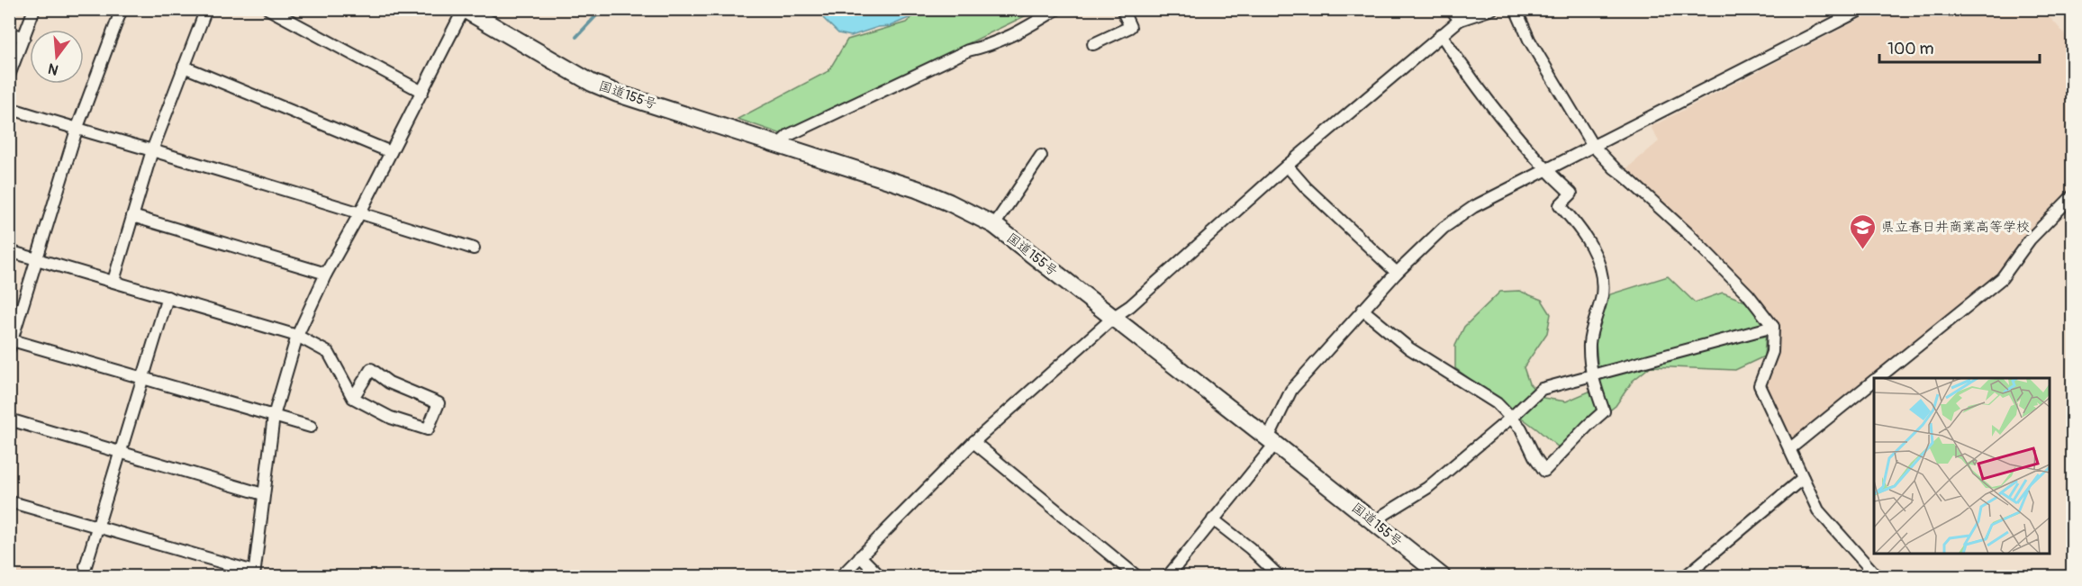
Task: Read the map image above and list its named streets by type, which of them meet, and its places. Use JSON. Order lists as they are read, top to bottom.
{
  "streets": {
    "highway": ["国道155号"]
  },
  "places": {
    "school or university": ["県立春日井商業高等学校"]
  },
  "scale_bar": "100 m",
  "north": "bottom"
}
